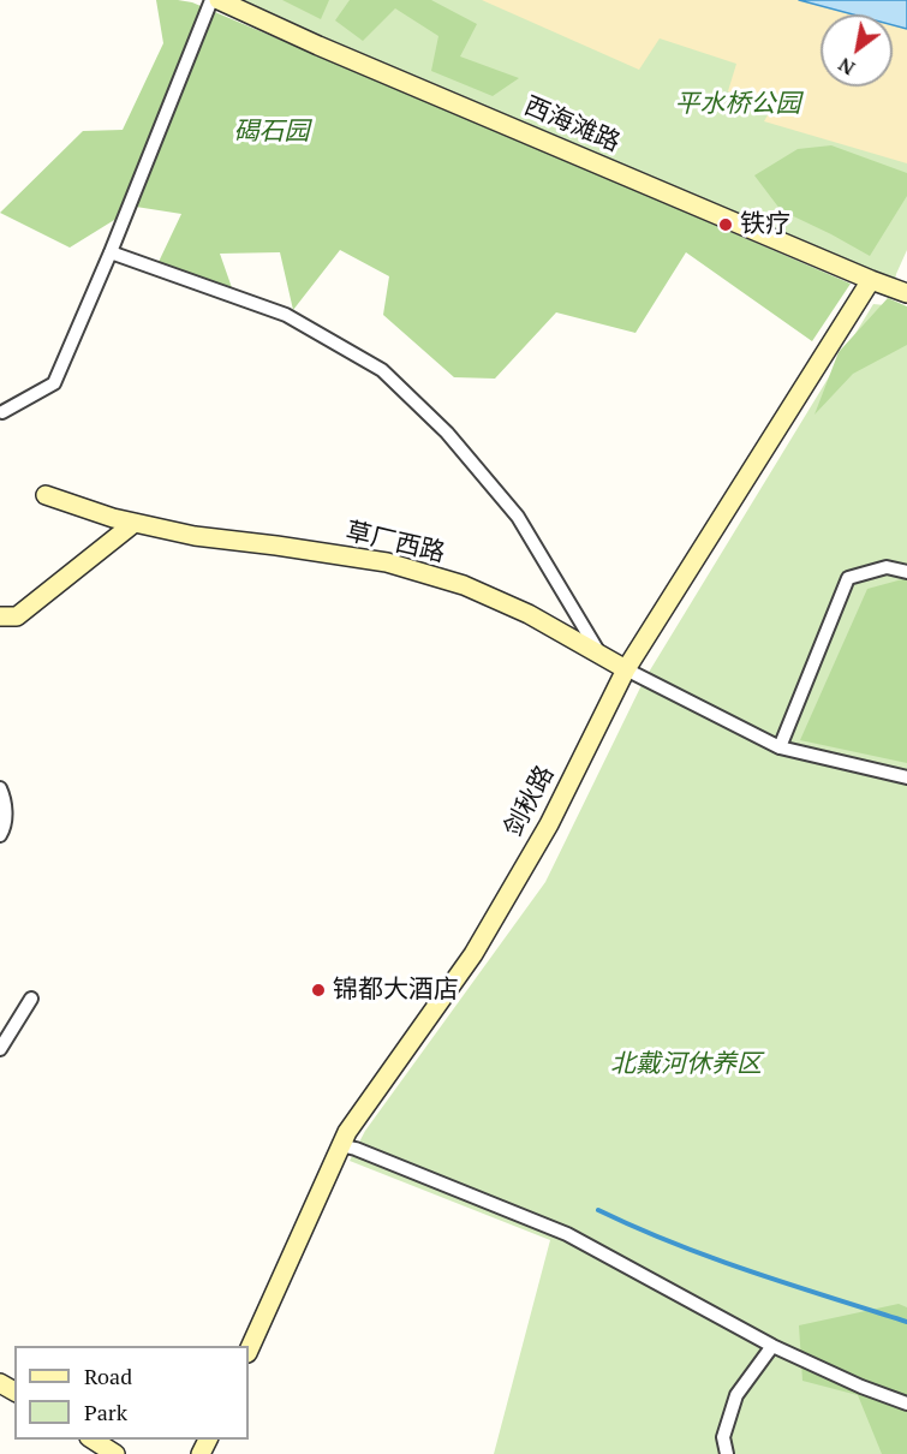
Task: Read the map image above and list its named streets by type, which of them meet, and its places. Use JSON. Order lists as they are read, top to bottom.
{
  "streets": {
    "main road": ["西海滩路", "草厂西路", "剑秋路"]
  },
  "crossings": [
    ["西海滩路", "剑秋路"],
    ["草厂西路", "剑秋路"]
  ],
  "parks": ["平水桥公园", "碣石园", "北戴河休养区"],
  "places": ["铁疗", "锦都大酒店"],
  "legend": ["Road", "Park"],
  "north": "bottom left"
}
